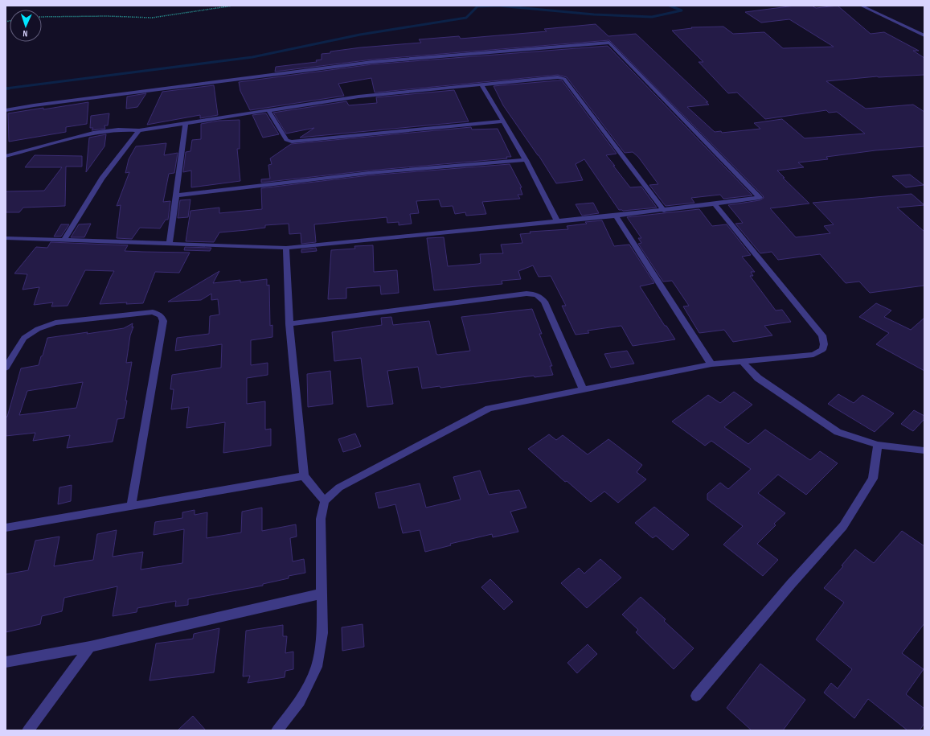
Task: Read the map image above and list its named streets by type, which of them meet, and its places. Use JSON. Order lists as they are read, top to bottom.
{
  "north": "bottom"
}
